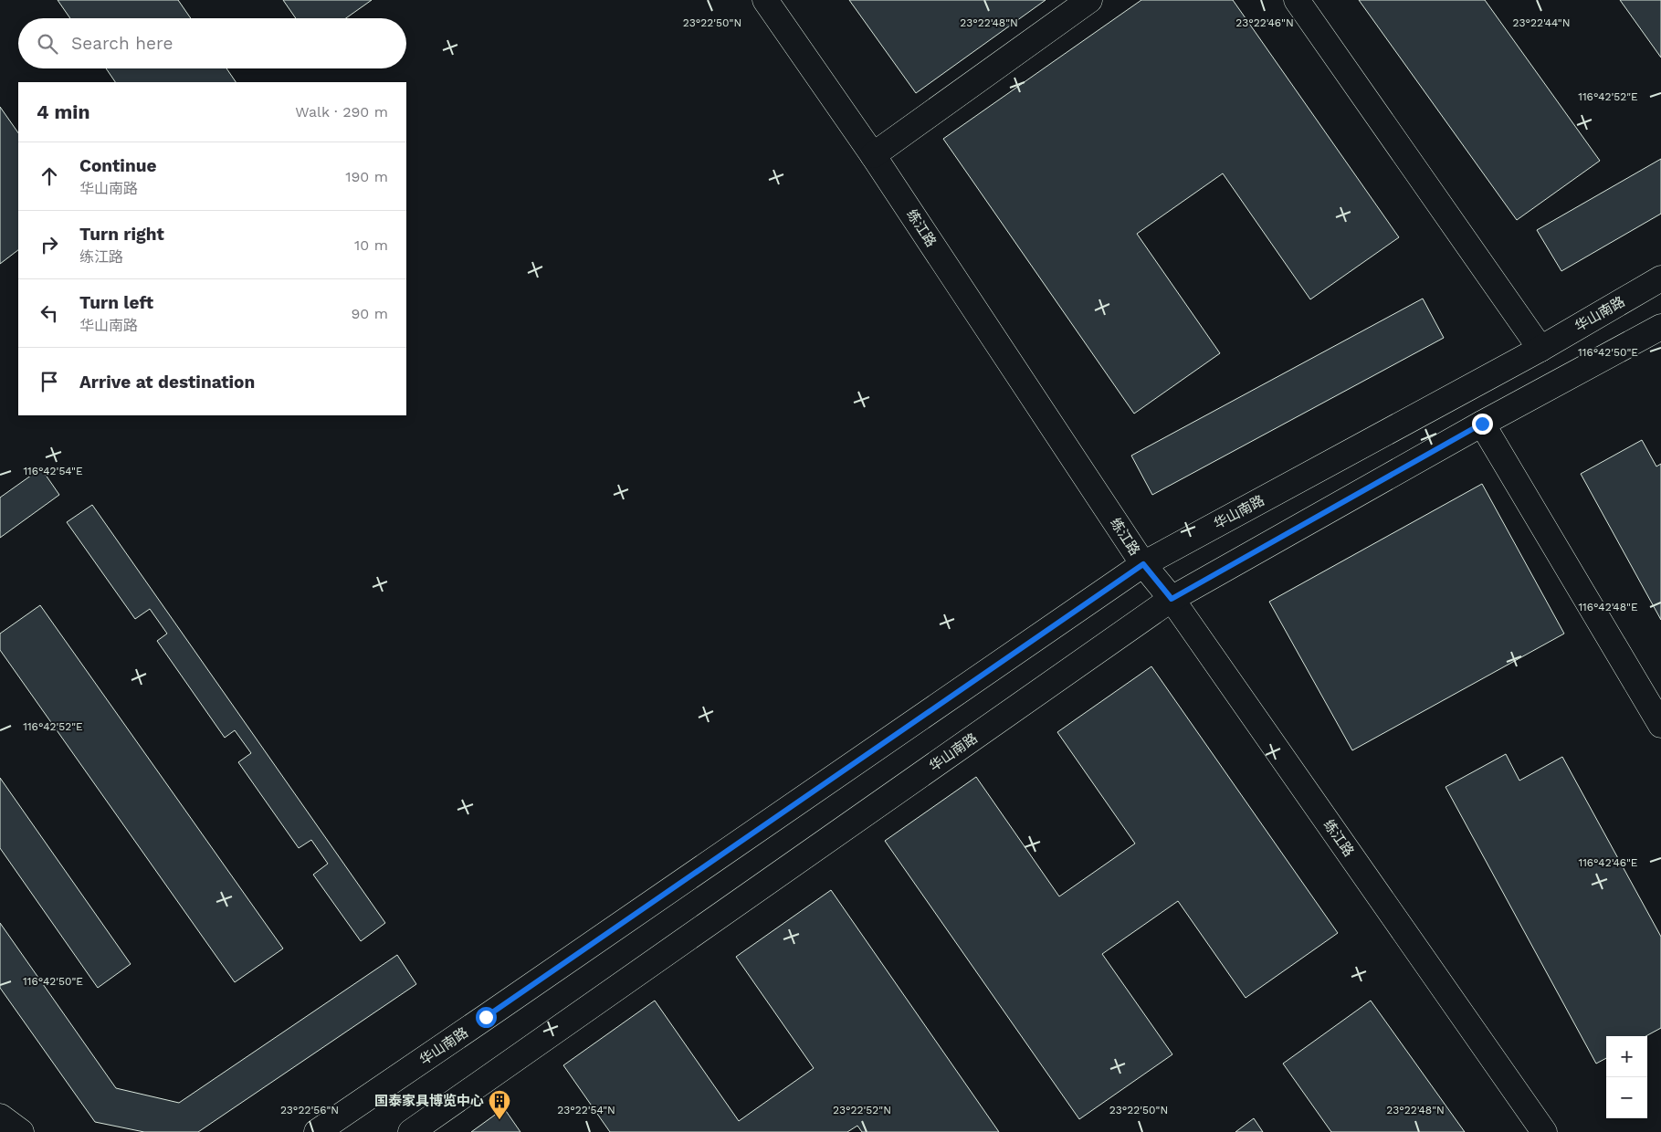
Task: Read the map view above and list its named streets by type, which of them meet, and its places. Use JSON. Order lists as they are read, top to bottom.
{
  "streets": {
    "main road": ["练江路", "华山南路"]
  },
  "crossings": [
    ["练江路", "华山南路"]
  ],
  "places": {
    "building": ["国泰家具博览中心"]
  },
  "page": {
    "search": "Search here",
    "heading": ["4 min", "Walk · 290 m"],
    "list": [
      ["Continue", "华山南路", "190 m"],
      ["Turn right", "练江路", "10 m"],
      ["Turn left", "华山南路", "90 m"],
      "Arrive at destination"
    ],
    "map_buttons": ["+", "−"]
  },
  "coordinates": [
    "23°22'48\"N",
    "23°22'46\"N",
    "23°22'44\"N",
    "23°22'50\"N",
    "116°42'52\"E",
    "116°42'50\"E",
    "116°42'54\"E",
    "116°42'48\"E",
    "116°42'46\"E",
    "23°22'56\"N",
    "23°22'54\"N",
    "23°22'52\"N"
  ]
}
